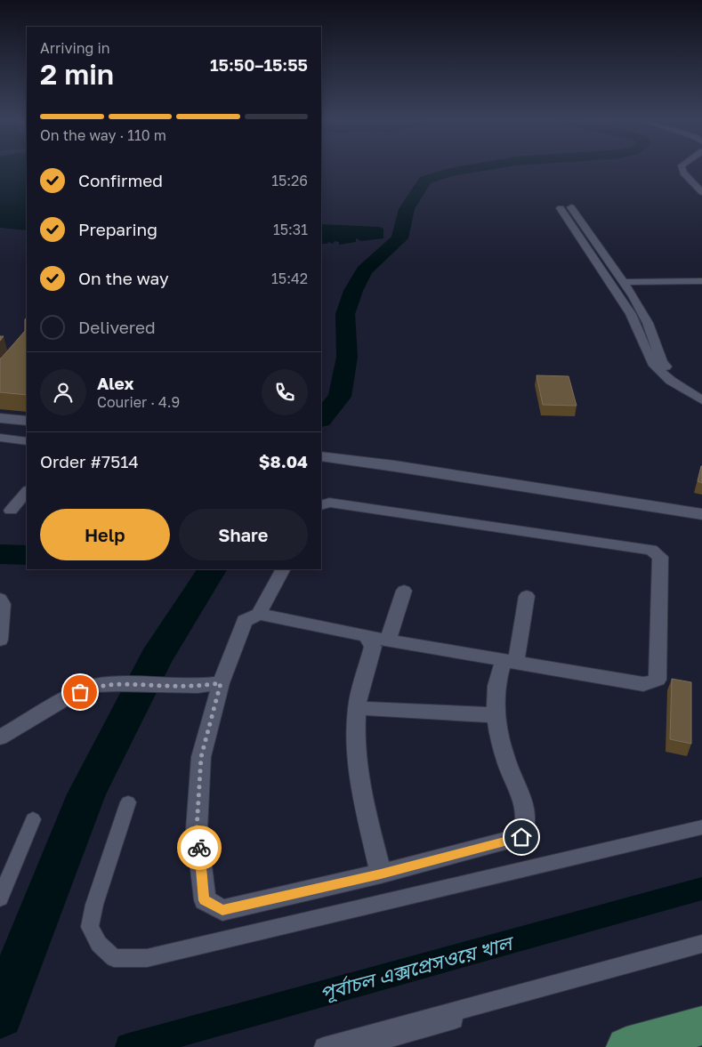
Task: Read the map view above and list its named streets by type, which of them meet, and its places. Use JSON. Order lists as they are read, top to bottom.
{
  "water": ["পূর্বাচল এক্সপ্রেসওয়ে খাল"],
  "page": {
    "heading": ["2 min", "Arriving in", "15:50–15:55"],
    "panel": [
      "Alex",
      "Courier · 4.9",
      "Order #7514",
      "$8.04"
    ],
    "bar": "On the way · 110 m",
    "list": [
      ["Confirmed", "15:26"],
      ["Preparing", "15:31"],
      ["On the way", "15:42"],
      "Delivered"
    ],
    "buttons": ["Help", "Share"]
  }
}
